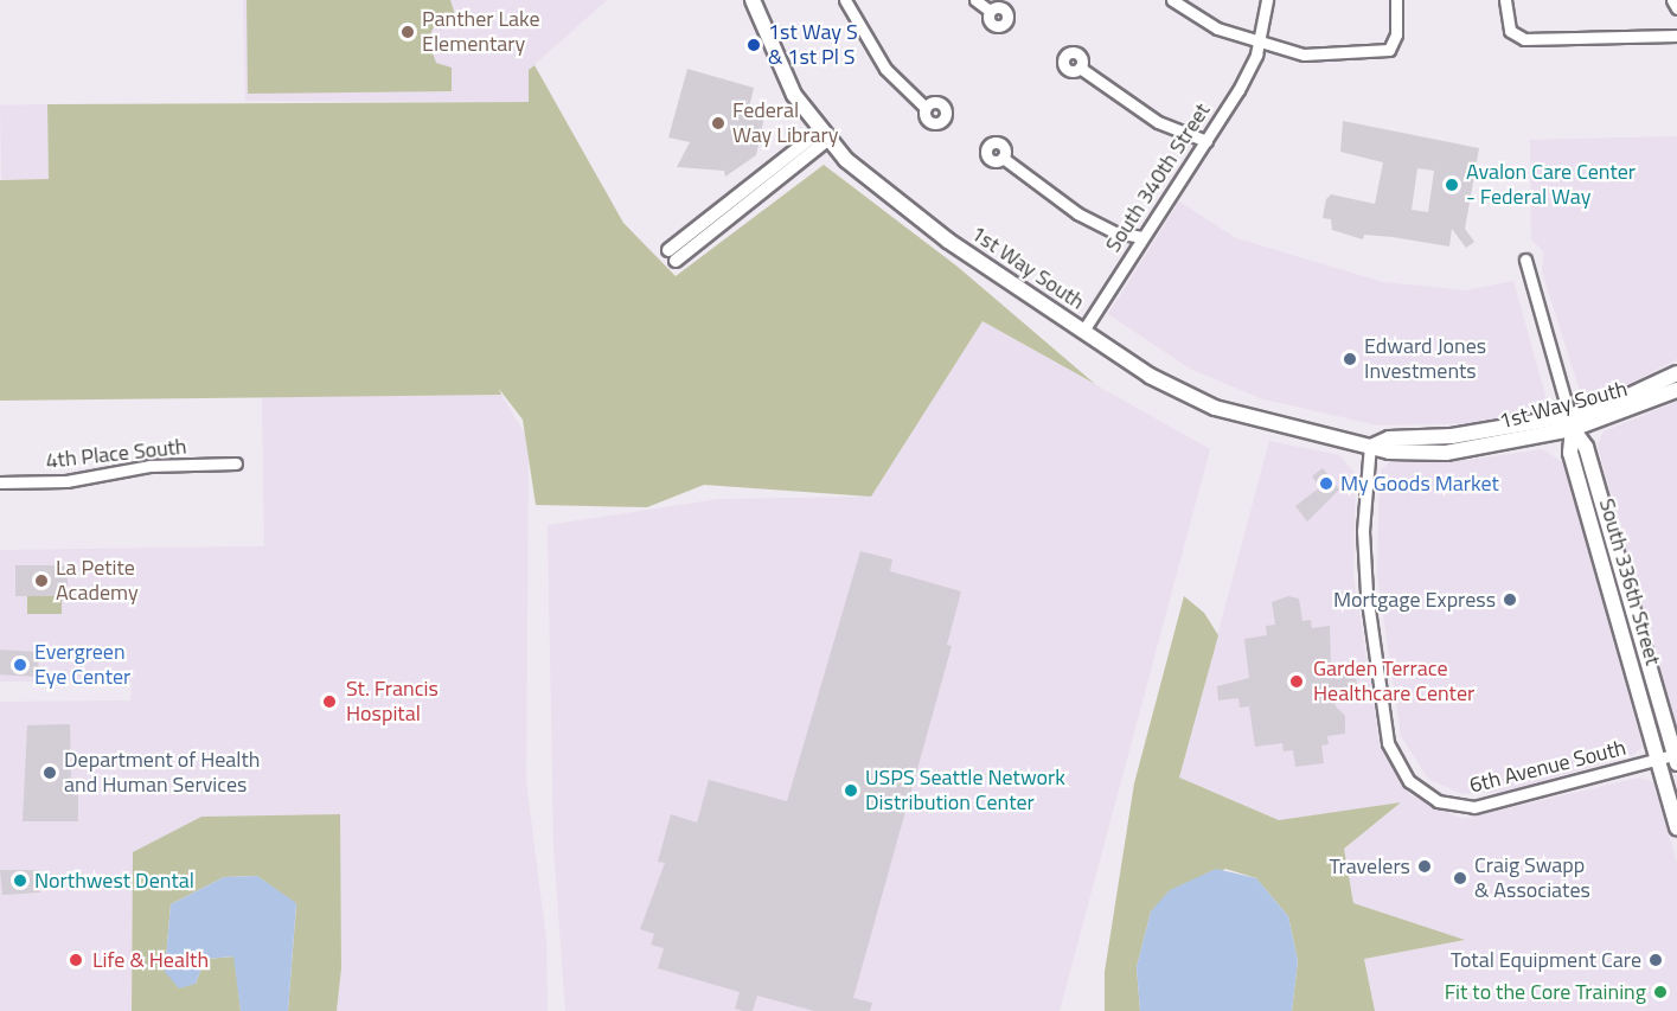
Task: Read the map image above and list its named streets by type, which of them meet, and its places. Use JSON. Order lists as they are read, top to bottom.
{
  "streets": {
    "main road": ["1st Way South", "South 336th Street"],
    "street": ["South 340th Street", "4th Place South", "6th Avenue South"]
  },
  "crossings": [
    ["South 340th Street", "1st Way South"],
    ["1st Way South", "South 336th Street"],
    ["1st Way South", "6th Avenue South"],
    ["South 336th Street", "6th Avenue South"]
  ],
  "places": [
    "Panther Lake Elementary",
    "1st Way S & 1st Pl S",
    "Federal Way Library",
    "Avalon Care Center - Federal Way",
    "Edward Jones Investments",
    "My Goods Market",
    "La Petite Academy",
    "Mortgage Express",
    "Evergreen Eye Center",
    "Garden Terrace Healthcare Center",
    "St. Francis Hospital",
    "Department of Health and Human Services",
    "USPS Seattle Network Distribution Center",
    "Travelers",
    "Craig Swapp & Associates",
    "Northwest Dental",
    "Life & Health",
    "Total Equipment Care",
    "Fit to the Core Training"
  ]
}
